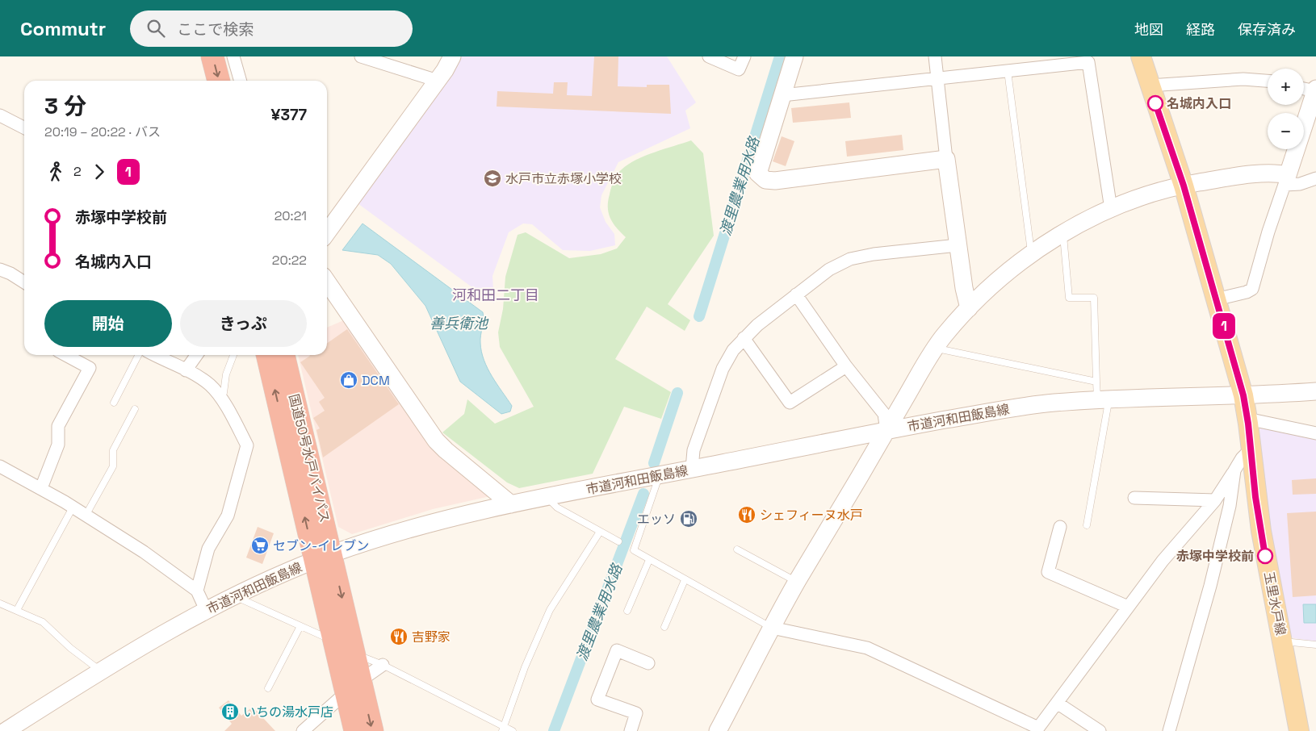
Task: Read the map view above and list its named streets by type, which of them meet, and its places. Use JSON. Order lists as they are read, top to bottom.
{
  "streets": {
    "highway": ["国道50号水戸バイパス"],
    "main road": ["玉里水戸線"],
    "street": ["市道河和田飯島線"]
  },
  "crossings": [
    ["市道河和田飯島線", "国道50号水戸バイパス"],
    ["市道河和田飯島線", "玉里水戸線"]
  ],
  "districts": ["河和田二丁目"],
  "water": ["渡里農業用水路", "善兵衛池"],
  "places": {
    "other": ["名城内入口", "赤塚中学校前"],
    "school or university": ["水戸市立赤塚小学校"],
    "shop": ["DCM"],
    "restaurant": ["シェフィーヌ水戸", "吉野家"],
    "fuel station": ["エッソ"],
    "supermarket": ["セブン-イレブン"],
    "building": ["いちの湯水戸店"]
  },
  "lines": ["bus line 1"],
  "page": {
    "header": "Commutr",
    "search": "ここで検索",
    "nav": ["地図", "経路", "保存済み"],
    "on_map": "1",
    "map_buttons": ["+", "−"],
    "heading": ["3 分", "20:19 – 20:22 · バス", "¥377"],
    "legs": ["2", "1"],
    "list": [
      {
        "name": "赤塚中学校前",
        "value": "20:21"
      },
      {
        "name": "名城内入口",
        "value": "20:22"
      }
    ],
    "buttons": ["開始", "きっぷ"]
  }
}
